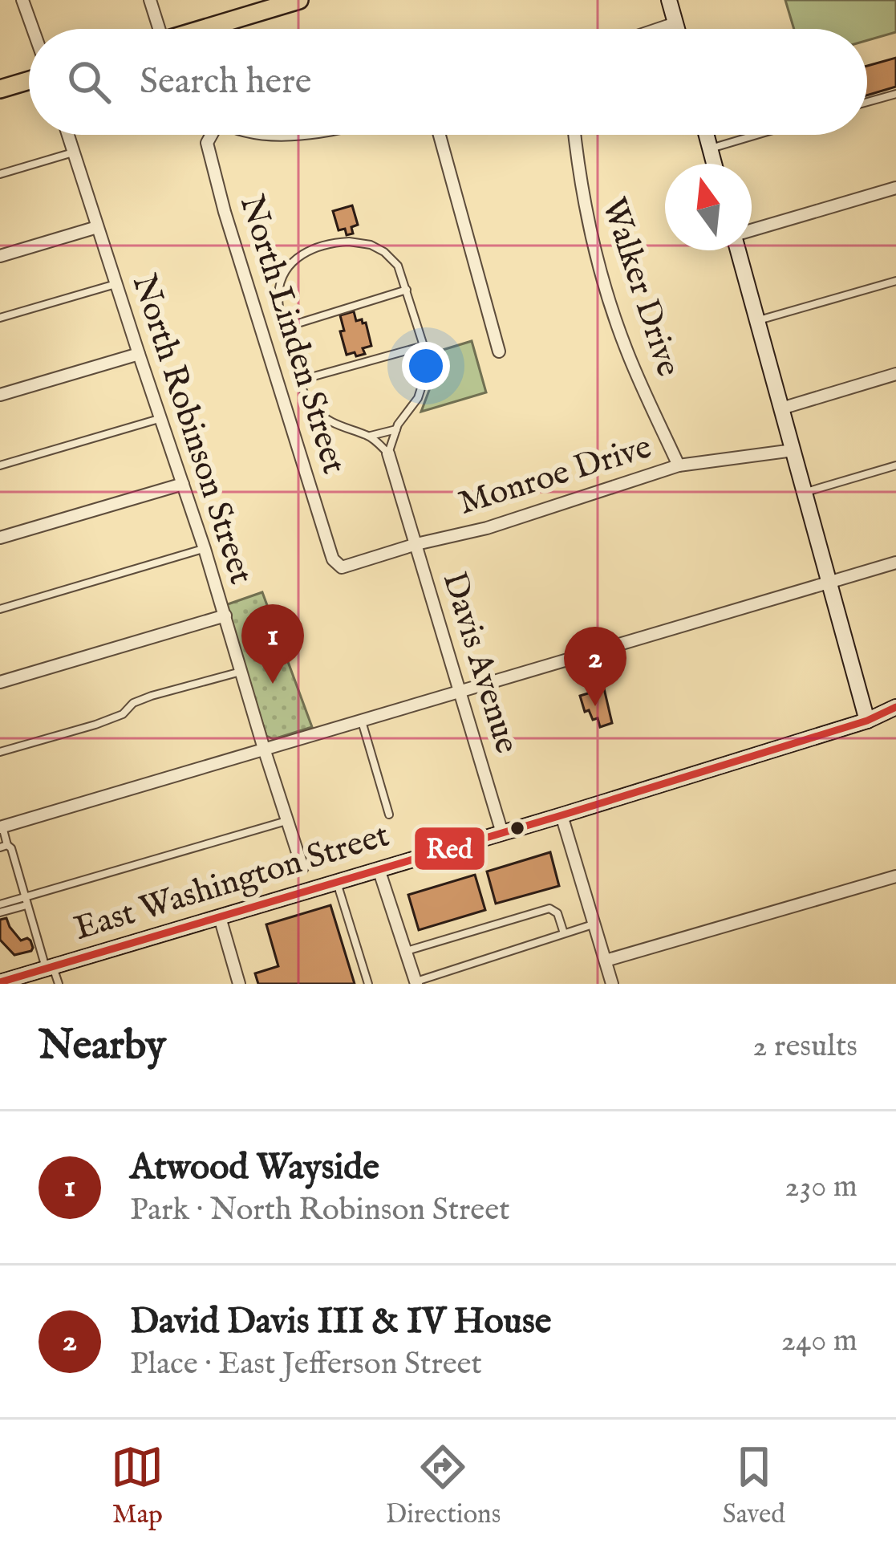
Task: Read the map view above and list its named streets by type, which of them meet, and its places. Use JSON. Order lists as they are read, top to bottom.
{
  "streets": {
    "main road": ["East Washington Street"],
    "street": [
      "Walker Drive",
      "North Linden Street",
      "North Robinson Street",
      "Monroe Drive",
      "Davis Avenue"
    ]
  },
  "crossings": [
    ["Walker Drive", "Monroe Drive"],
    ["North Linden Street", "Monroe Drive"],
    ["Monroe Drive", "Davis Avenue"],
    ["Davis Avenue", "East Washington Street"]
  ],
  "lines": ["transit line Red"],
  "north": "top",
  "page": {
    "search": "Search here",
    "pins": ["1", "2"],
    "heading": ["Nearby", "2 results"],
    "list": [
      {
        "mark": "1",
        "name": "Atwood Wayside",
        "note": "Park · North Robinson Street",
        "value": "230 m"
      },
      {
        "mark": "2",
        "name": "David Davis III & IV House",
        "note": "Place · East Jefferson Street",
        "value": "240 m"
      }
    ],
    "nav": ["Map", "Directions", "Saved"]
  }
}
